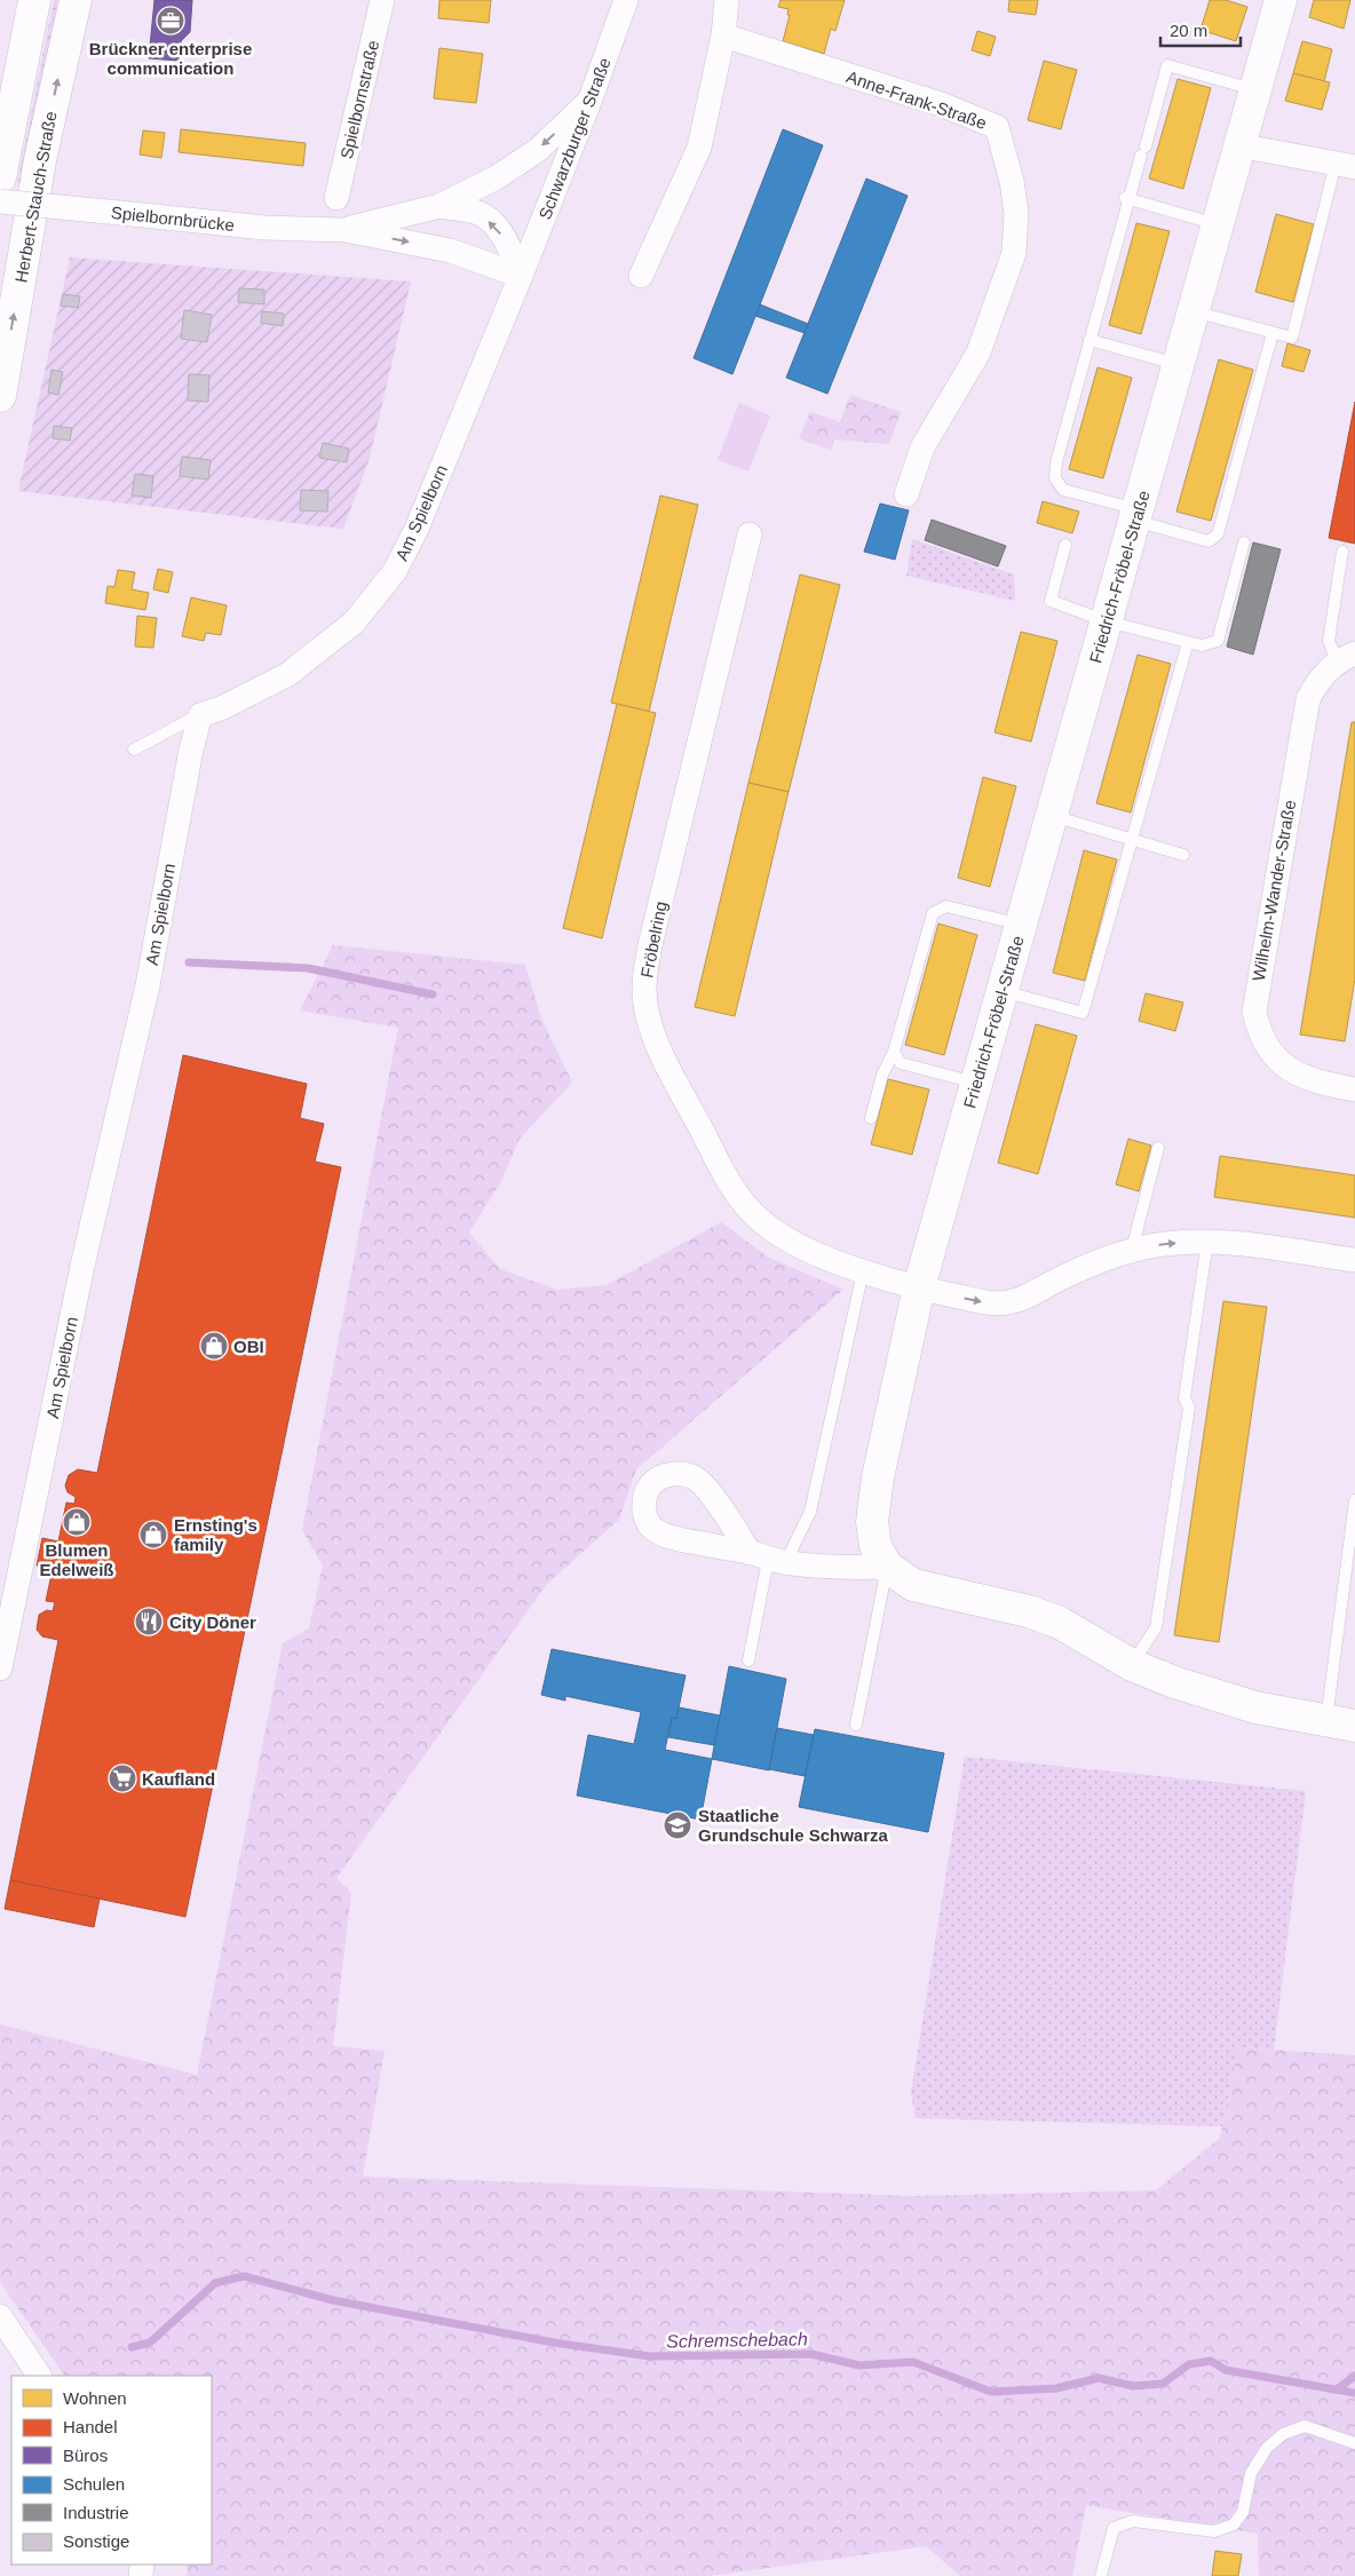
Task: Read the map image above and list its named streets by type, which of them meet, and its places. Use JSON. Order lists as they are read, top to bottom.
{
  "streets": {
    "street": [
      "Spielbornstraße",
      "Anne-Frank-Straße",
      "Schwarzburger Straße",
      "Herbert-Stauch-Straße",
      "Spielbornbrücke",
      "Am Spielborn",
      "Friedrich-Fröbel-Straße",
      "Wilhelm-Wander-Straße",
      "Fröbelring"
    ]
  },
  "crossings": [
    ["Schwarzburger Straße", "Spielbornbrücke"],
    ["Schwarzburger Straße", "Am Spielborn"],
    ["Spielbornbrücke", "Am Spielborn"],
    ["Friedrich-Fröbel-Straße", "Fröbelring"]
  ],
  "water": ["Schremschebach"],
  "places": {
    "office": ["Brückner enterprise communication"],
    "shop": ["OBI", "Blumen Edelweiß", "Ernsting's family"],
    "restaurant": ["City Döner"],
    "supermarket": ["Kaufland"],
    "school or university": ["Staatliche Grundschule Schwarza"]
  },
  "legend": [
    "Wohnen",
    "Handel",
    "Büros",
    "Schulen",
    "Industrie",
    "Sonstige"
  ],
  "scale_bar": "20 m"
}
